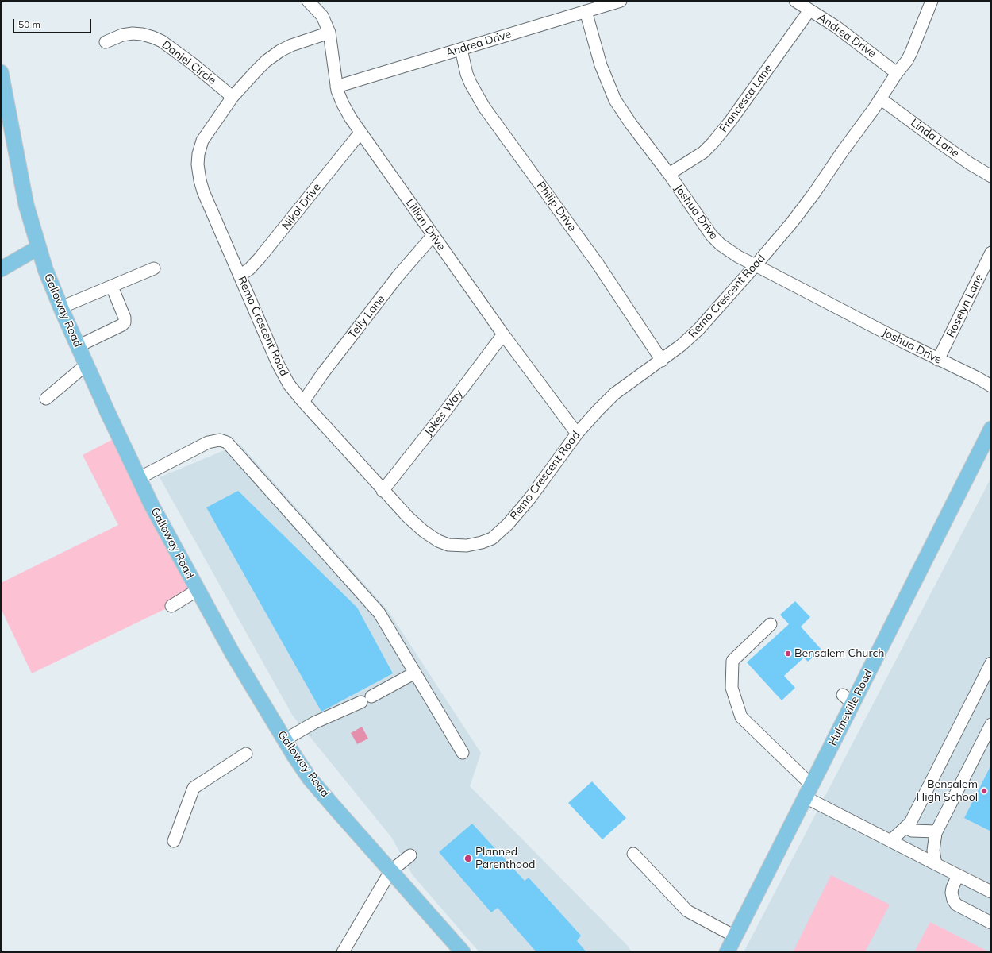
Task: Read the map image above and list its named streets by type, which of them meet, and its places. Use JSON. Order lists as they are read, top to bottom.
{
  "streets": {
    "main road": ["Galloway Road", "Hulmeville Road"],
    "street": [
      "Andrea Drive",
      "Daniel Circle",
      "Francesca Lane",
      "Linda Lane",
      "Nikol Drive",
      "Philip Drive",
      "Joshua Drive",
      "Lillian Drive",
      "Remo Crescent Road",
      "Roselyn Lane",
      "Telly Lane",
      "Jakes Way"
    ]
  },
  "crossings": [
    ["Andrea Drive", "Francesca Lane"],
    ["Andrea Drive", "Philip Drive"],
    ["Andrea Drive", "Joshua Drive"],
    ["Andrea Drive", "Lillian Drive"],
    ["Andrea Drive", "Remo Crescent Road"],
    ["Daniel Circle", "Remo Crescent Road"],
    ["Francesca Lane", "Joshua Drive"],
    ["Linda Lane", "Remo Crescent Road"],
    ["Nikol Drive", "Lillian Drive"],
    ["Nikol Drive", "Remo Crescent Road"],
    ["Philip Drive", "Remo Crescent Road"],
    ["Joshua Drive", "Remo Crescent Road"],
    ["Joshua Drive", "Roselyn Lane"],
    ["Lillian Drive", "Remo Crescent Road"],
    ["Lillian Drive", "Telly Lane"],
    ["Lillian Drive", "Jakes Way"],
    ["Remo Crescent Road", "Telly Lane"],
    ["Remo Crescent Road", "Jakes Way"]
  ],
  "places": ["Bensalem Church", "Bensalem High School", "Planned Parenthood"],
  "scale_bar": "50 m"
}
